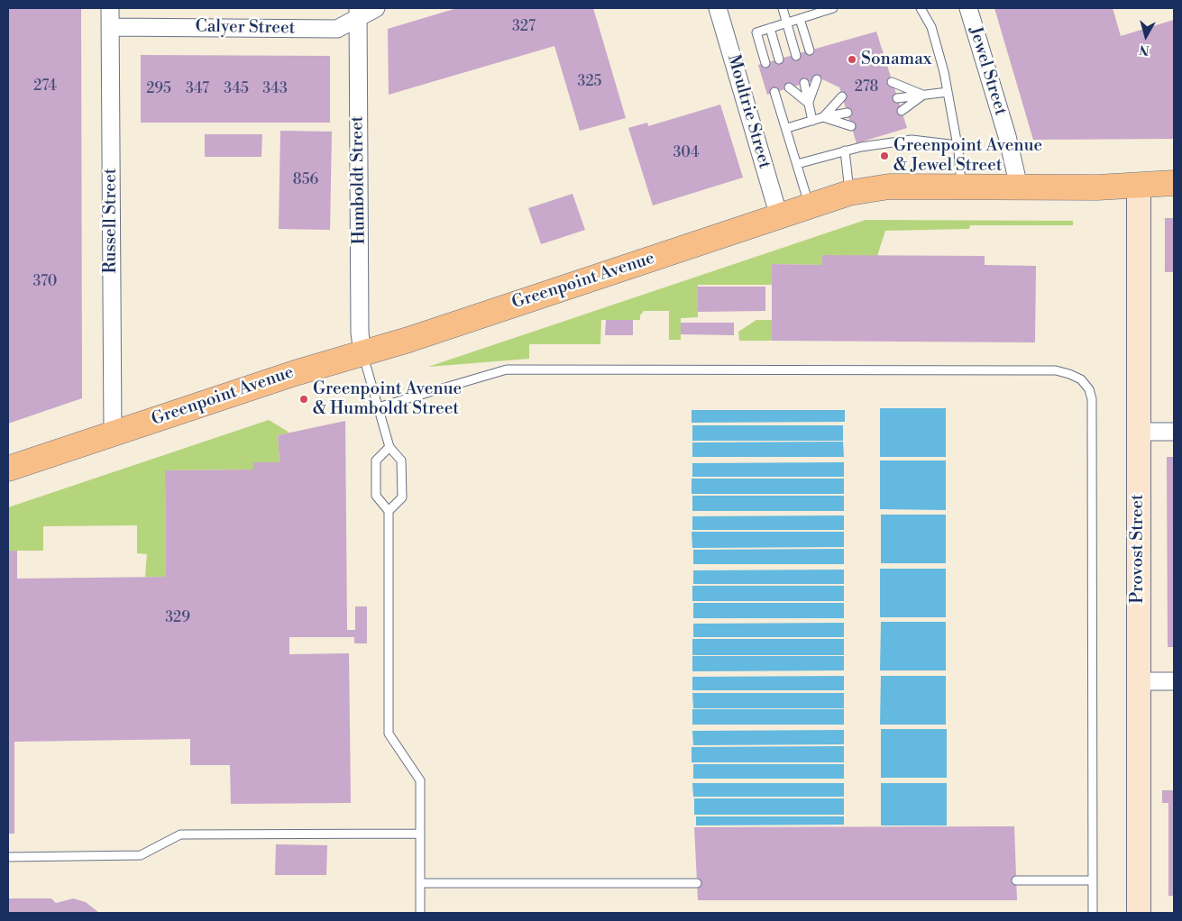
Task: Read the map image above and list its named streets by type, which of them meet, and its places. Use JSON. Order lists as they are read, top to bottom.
{
  "streets": {
    "main road": ["Greenpoint Avenue"],
    "street": [
      "Calyer Street",
      "Jewel Street",
      "Moultrie Street",
      "Humboldt Street",
      "Russell Street",
      "Provost Street"
    ]
  },
  "crossings": [
    ["Calyer Street", "Humboldt Street"],
    ["Calyer Street", "Russell Street"],
    ["Jewel Street", "Greenpoint Avenue"],
    ["Moultrie Street", "Greenpoint Avenue"],
    ["Humboldt Street", "Greenpoint Avenue"],
    ["Russell Street", "Greenpoint Avenue"],
    ["Greenpoint Avenue", "Provost Street"]
  ],
  "places": ["Sonamax", "Greenpoint Avenue & Jewel Street", "Greenpoint Avenue & Humboldt Street"],
  "house_numbers": [
    "327",
    "325",
    "274",
    "278",
    "295",
    "347",
    "345",
    "343",
    "304",
    "856",
    "370",
    "329"
  ],
  "north": "bottom"
}
